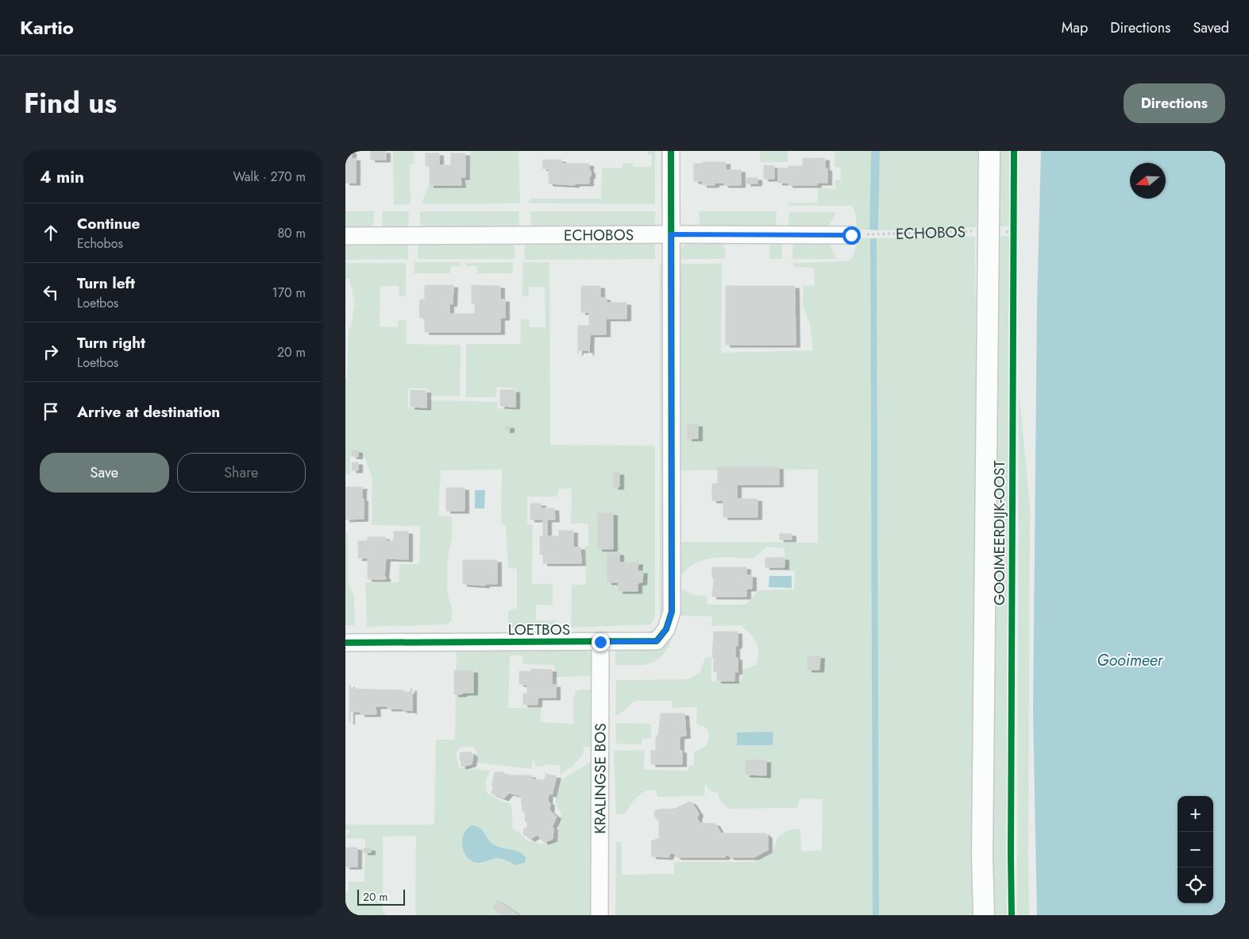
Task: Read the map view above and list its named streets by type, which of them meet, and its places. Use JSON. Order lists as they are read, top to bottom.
{
  "streets": {
    "street": [
      "ECHOBOS",
      "GOOIMEERDIJK-OOST",
      "LOETBOS",
      "KRALINGSE BOS"
    ]
  },
  "crossings": [
    ["ECHOBOS", "LOETBOS"],
    ["LOETBOS", "KRALINGSE BOS"]
  ],
  "water": ["Gooimeer"],
  "scale_bar": "20 m",
  "north": "left",
  "page": {
    "header": "Kartio",
    "nav": ["Map", "Directions", "Saved"],
    "title": "Find us",
    "buttons": [
      "Directions",
      ["Save", "Share"]
    ],
    "heading": ["4 min", "Walk · 270 m"],
    "list": [
      ["Continue", "Echobos", "80 m"],
      ["Turn left", "Loetbos", "170 m"],
      ["Turn right", "Loetbos", "20 m"],
      "Arrive at destination"
    ],
    "map_buttons": ["+", "−"],
    "scale": "20 m"
  }
}
